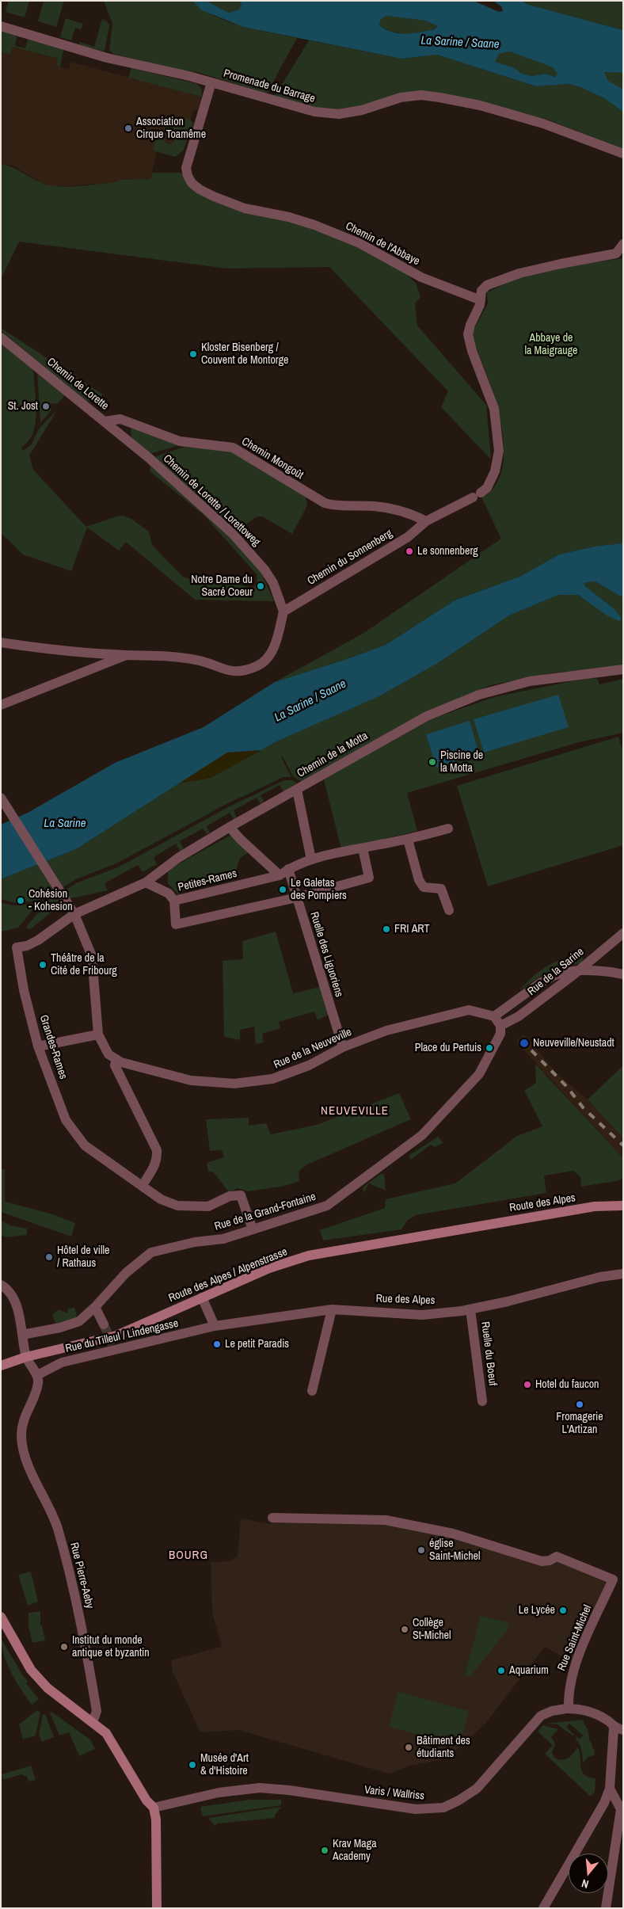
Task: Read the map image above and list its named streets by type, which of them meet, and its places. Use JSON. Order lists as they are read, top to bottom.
{
  "streets": {
    "main road": ["Route des Alpes", "Route des Alpes / Alpenstrasse"],
    "street": [
      "Promenade du Barrage",
      "Chemin de l'Abbaye",
      "Chemin de Lorette",
      "Chemin Mongoût",
      "Chemin de Lorette / Lorettoweg",
      "Chemin du Sonnenberg",
      "Chemin de la Motta",
      "Petites-Rames",
      "Ruelle des Liguoriens",
      "Rue de la Sarine",
      "Grandes-Rames",
      "Rue de la Neuveville",
      "Rue de la Grand-Fontaine",
      "Rue des Alpes",
      "Rue du Tilleul / Lindengasse",
      "Ruelle du Boeuf",
      "Rue Pierre-Aeby",
      "Rue Saint-Michel",
      "Varis / Wallriss"
    ]
  },
  "crossings": [
    ["Promenade du Barrage", "Chemin de l'Abbaye"],
    ["Chemin de Lorette", "Chemin Mongoût"],
    ["Chemin de Lorette", "Chemin de Lorette / Lorettoweg"],
    ["Chemin Mongoût", "Chemin de Lorette / Lorettoweg"],
    ["Chemin Mongoût", "Chemin du Sonnenberg"],
    ["Chemin de Lorette / Lorettoweg", "Chemin du Sonnenberg"],
    ["Chemin de la Motta", "Petites-Rames"],
    ["Chemin de la Motta", "Grandes-Rames"],
    ["Chemin de la Motta", "Rue de la Neuveville"],
    ["Petites-Rames", "Ruelle des Liguoriens"],
    ["Ruelle des Liguoriens", "Rue de la Neuveville"],
    ["Rue de la Sarine", "Rue de la Grand-Fontaine"],
    ["Grandes-Rames", "Rue de la Neuveville"],
    ["Grandes-Rames", "Rue de la Grand-Fontaine"],
    ["Route des Alpes", "Route des Alpes / Alpenstrasse"],
    ["Rue des Alpes", "Rue du Tilleul / Lindengasse"],
    ["Rue des Alpes", "Ruelle du Boeuf"],
    ["Rue du Tilleul / Lindengasse", "Rue Pierre-Aeby"],
    ["Rue Saint-Michel", "Varis / Wallriss"]
  ],
  "districts": ["NEUVEVILLE", "BOURG"],
  "water": ["La Sarine / Saane", "La Sarine"],
  "parks": ["Abbaye de la Maigrauge"],
  "places": [
    "Association Cirque Toamême",
    "Kloster Bisenberg / Couvent de Montorge",
    "St. Jost",
    "Le sonnenberg",
    "Notre Dame du Sacré Coeur",
    "Piscine de la Motta",
    "Le Galetas des Pompiers",
    "Cohésion - Kohesion",
    "FRI ART",
    "Théâtre de la Cité de Fribourg",
    "Neuveville/Neustadt",
    "Place du Pertuis",
    "Hôtel de ville / Rathaus",
    "Le petit Paradis",
    "Hotel du faucon",
    "Fromagerie L'Artizan",
    "église Saint-Michel",
    "Le Lycée",
    "Collège St-Michel",
    "Institut du monde antique et byzantin",
    "Aquarium",
    "Bâtiment des étudiants",
    "Musée d'Art & d'Histoire",
    "Krav Maga Academy"
  ],
  "north": "bottom"
}
